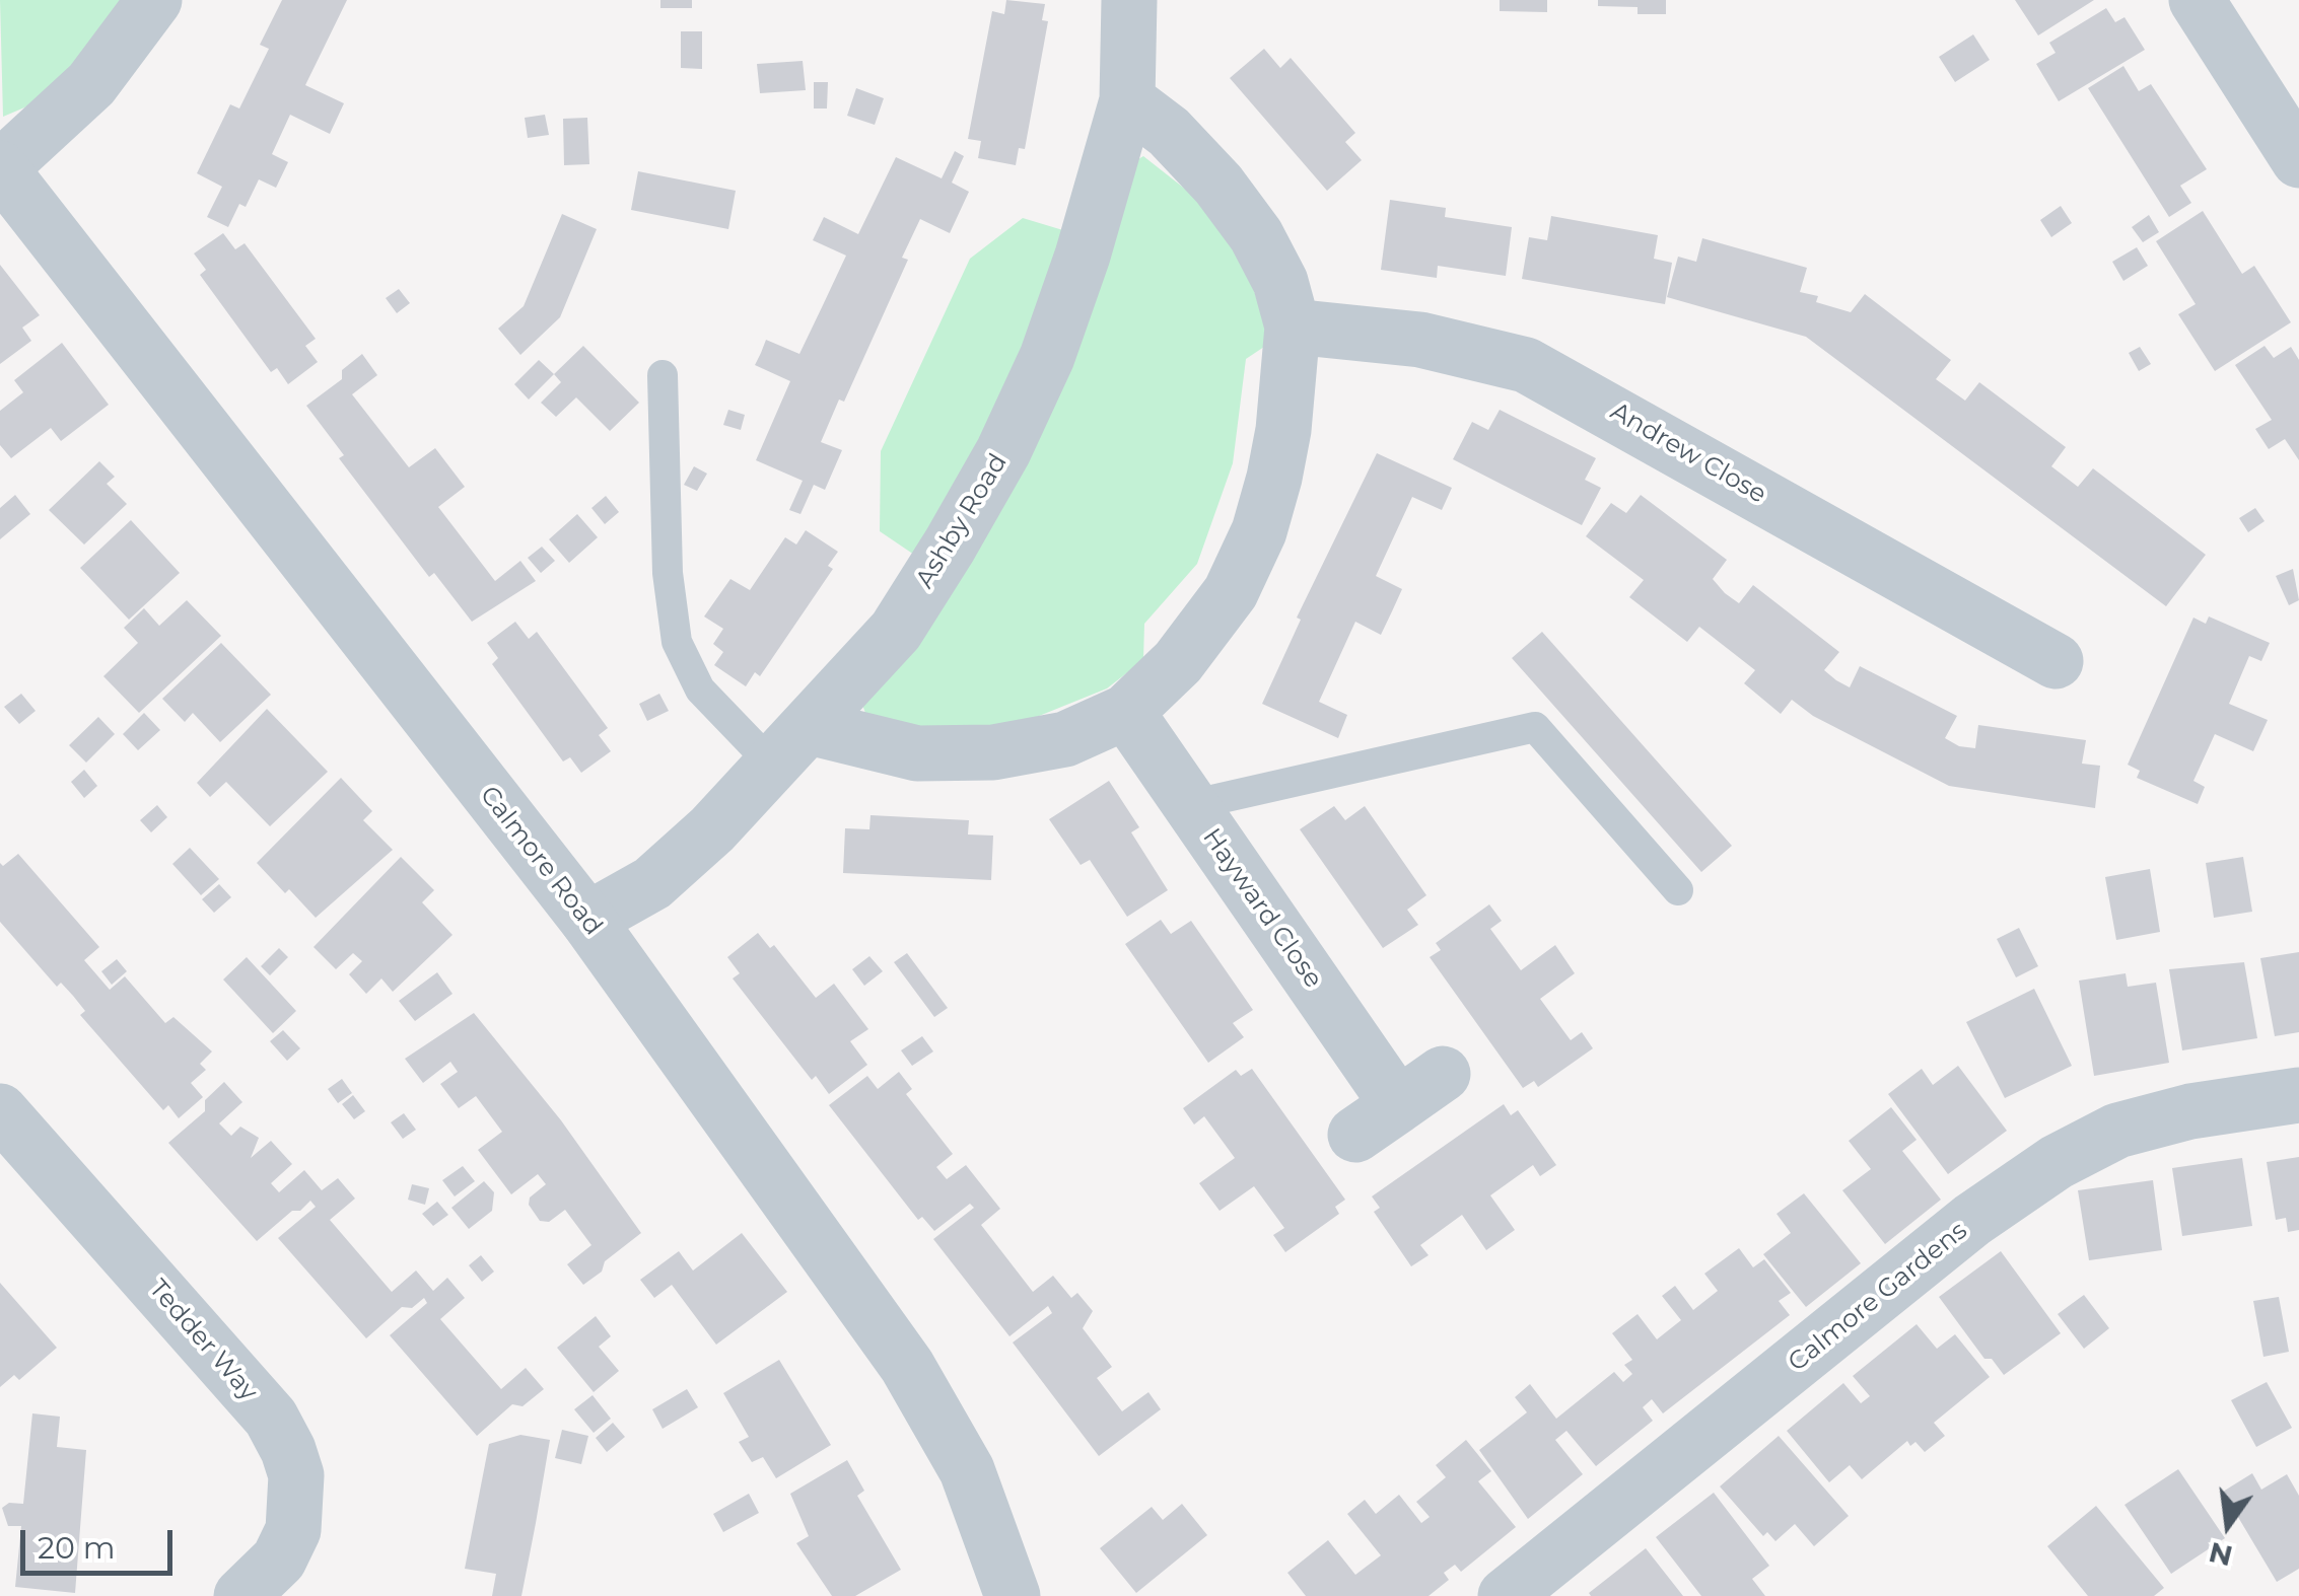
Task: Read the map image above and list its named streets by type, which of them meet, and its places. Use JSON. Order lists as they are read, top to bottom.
{
  "streets": {
    "street": [
      "Andrew Close",
      "Ashby Road",
      "Calmore Road",
      "Hayward Close",
      "Calmore Gardens",
      "Tedder Way"
    ]
  },
  "crossings": [
    ["Ashby Road", "Calmore Road"]
  ],
  "scale_bar": "20 m",
  "north": "bottom"
}
